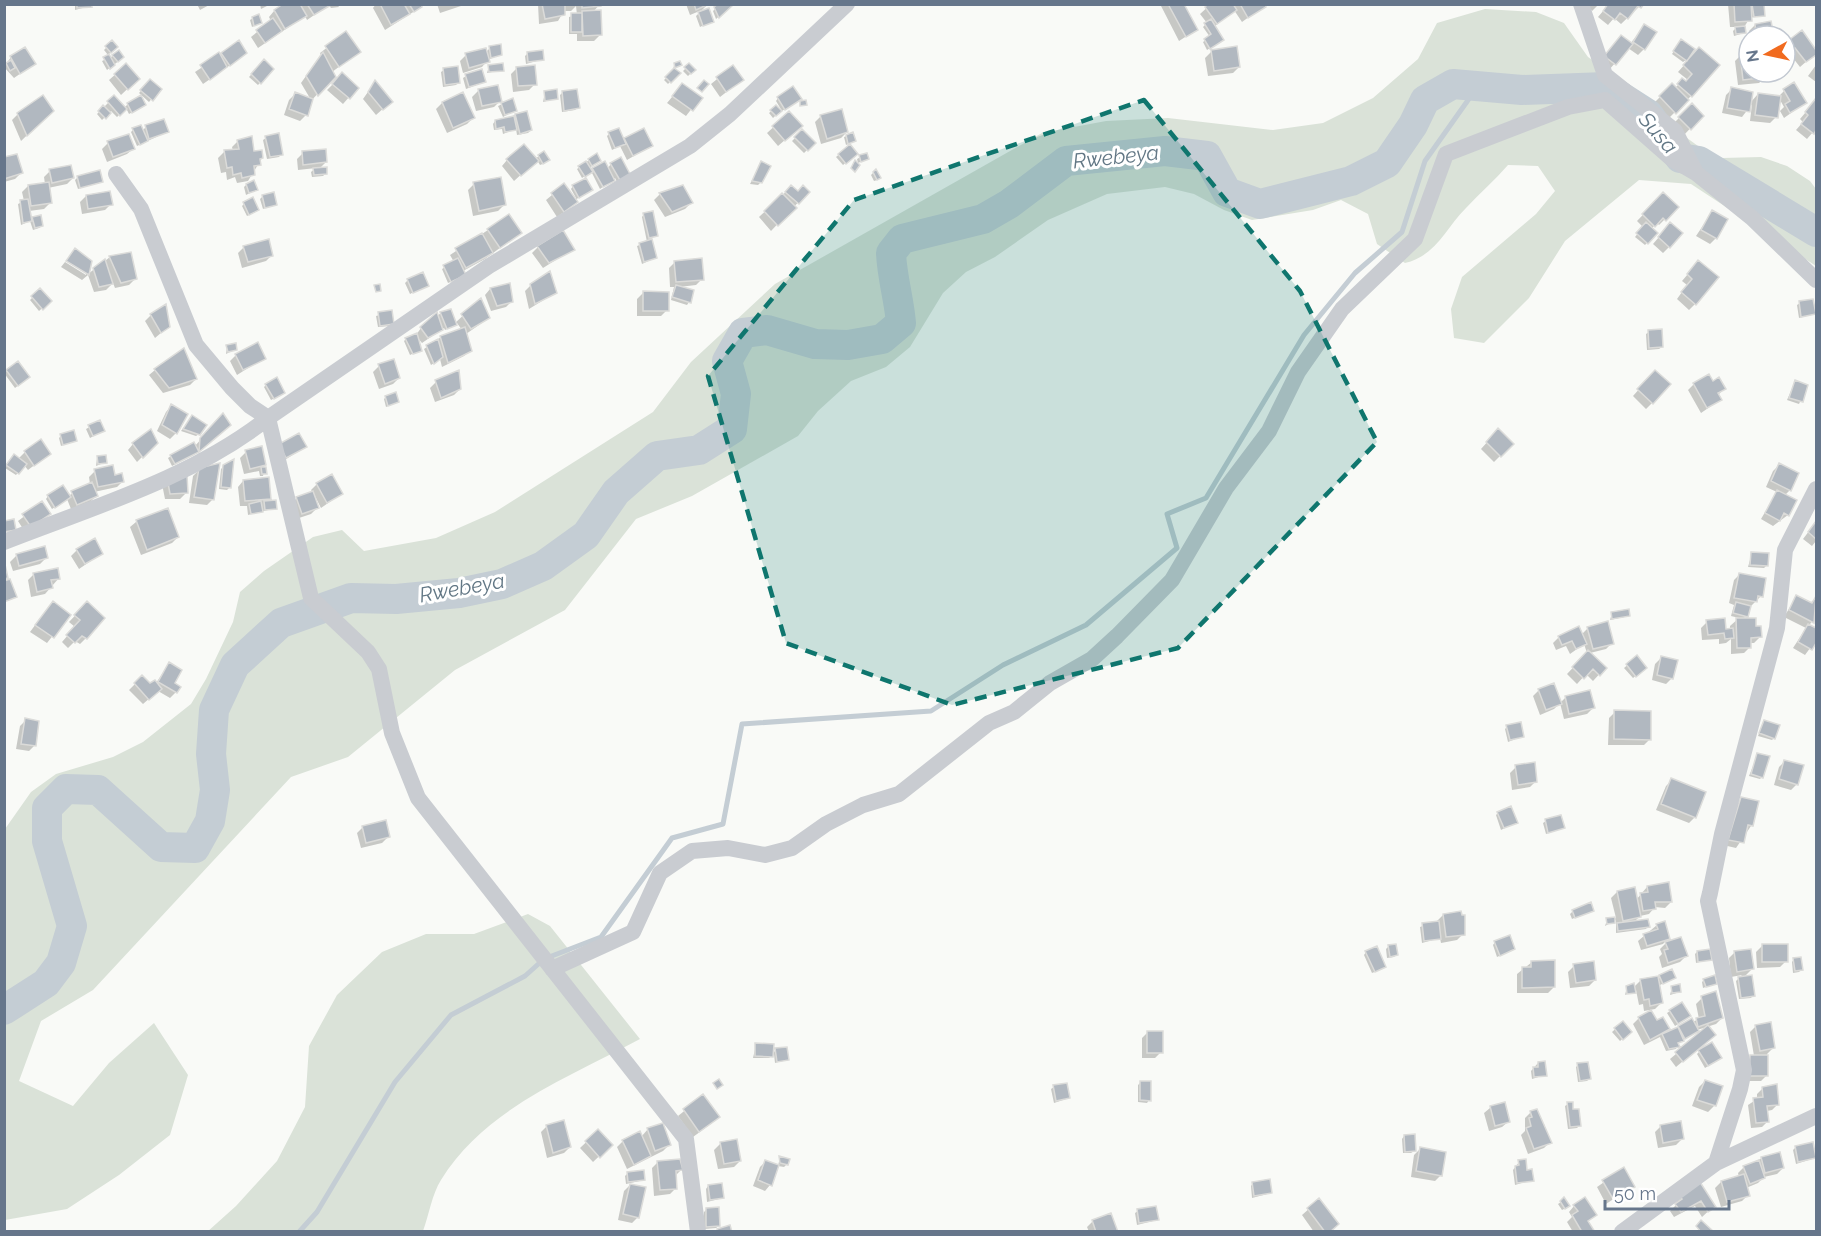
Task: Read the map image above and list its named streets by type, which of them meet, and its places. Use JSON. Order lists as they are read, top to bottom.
{
  "water": ["Susa", "Rwebeya"],
  "scale_bar": "50 m",
  "north": "left"
}
